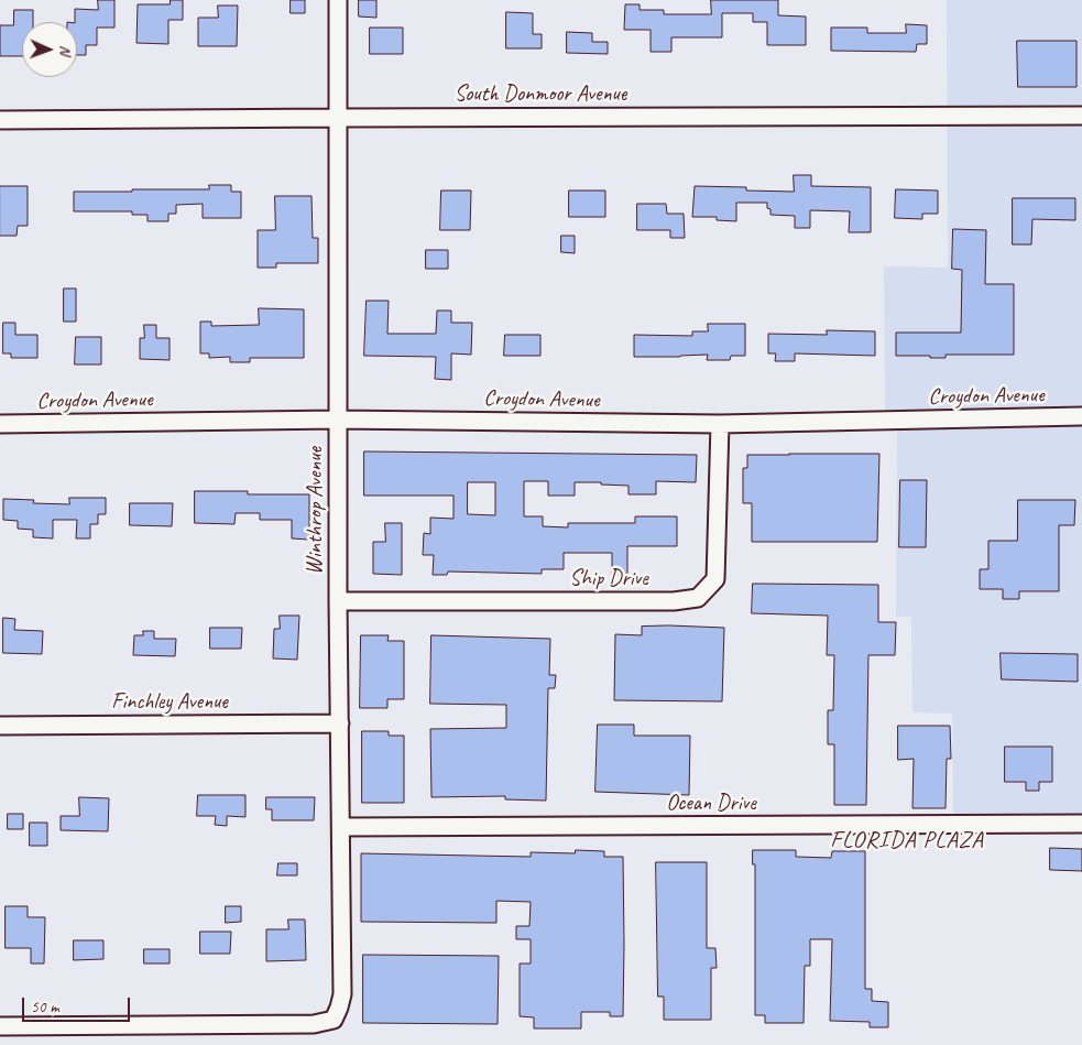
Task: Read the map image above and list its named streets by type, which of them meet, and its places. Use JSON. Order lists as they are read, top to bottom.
{
  "streets": {
    "street": [
      "South Donmoor Avenue",
      "Croydon Avenue",
      "Winthrop Avenue",
      "Ship Drive",
      "Finchley Avenue",
      "Ocean Drive"
    ]
  },
  "crossings": [
    ["South Donmoor Avenue", "Winthrop Avenue"],
    ["Croydon Avenue", "Winthrop Avenue"],
    ["Croydon Avenue", "Ship Drive"],
    ["Winthrop Avenue", "Ship Drive"],
    ["Winthrop Avenue", "Finchley Avenue"],
    ["Winthrop Avenue", "Ocean Drive"]
  ],
  "districts": ["FLORIDA PLAZA"],
  "scale_bar": "50 m",
  "north": "right"
}
